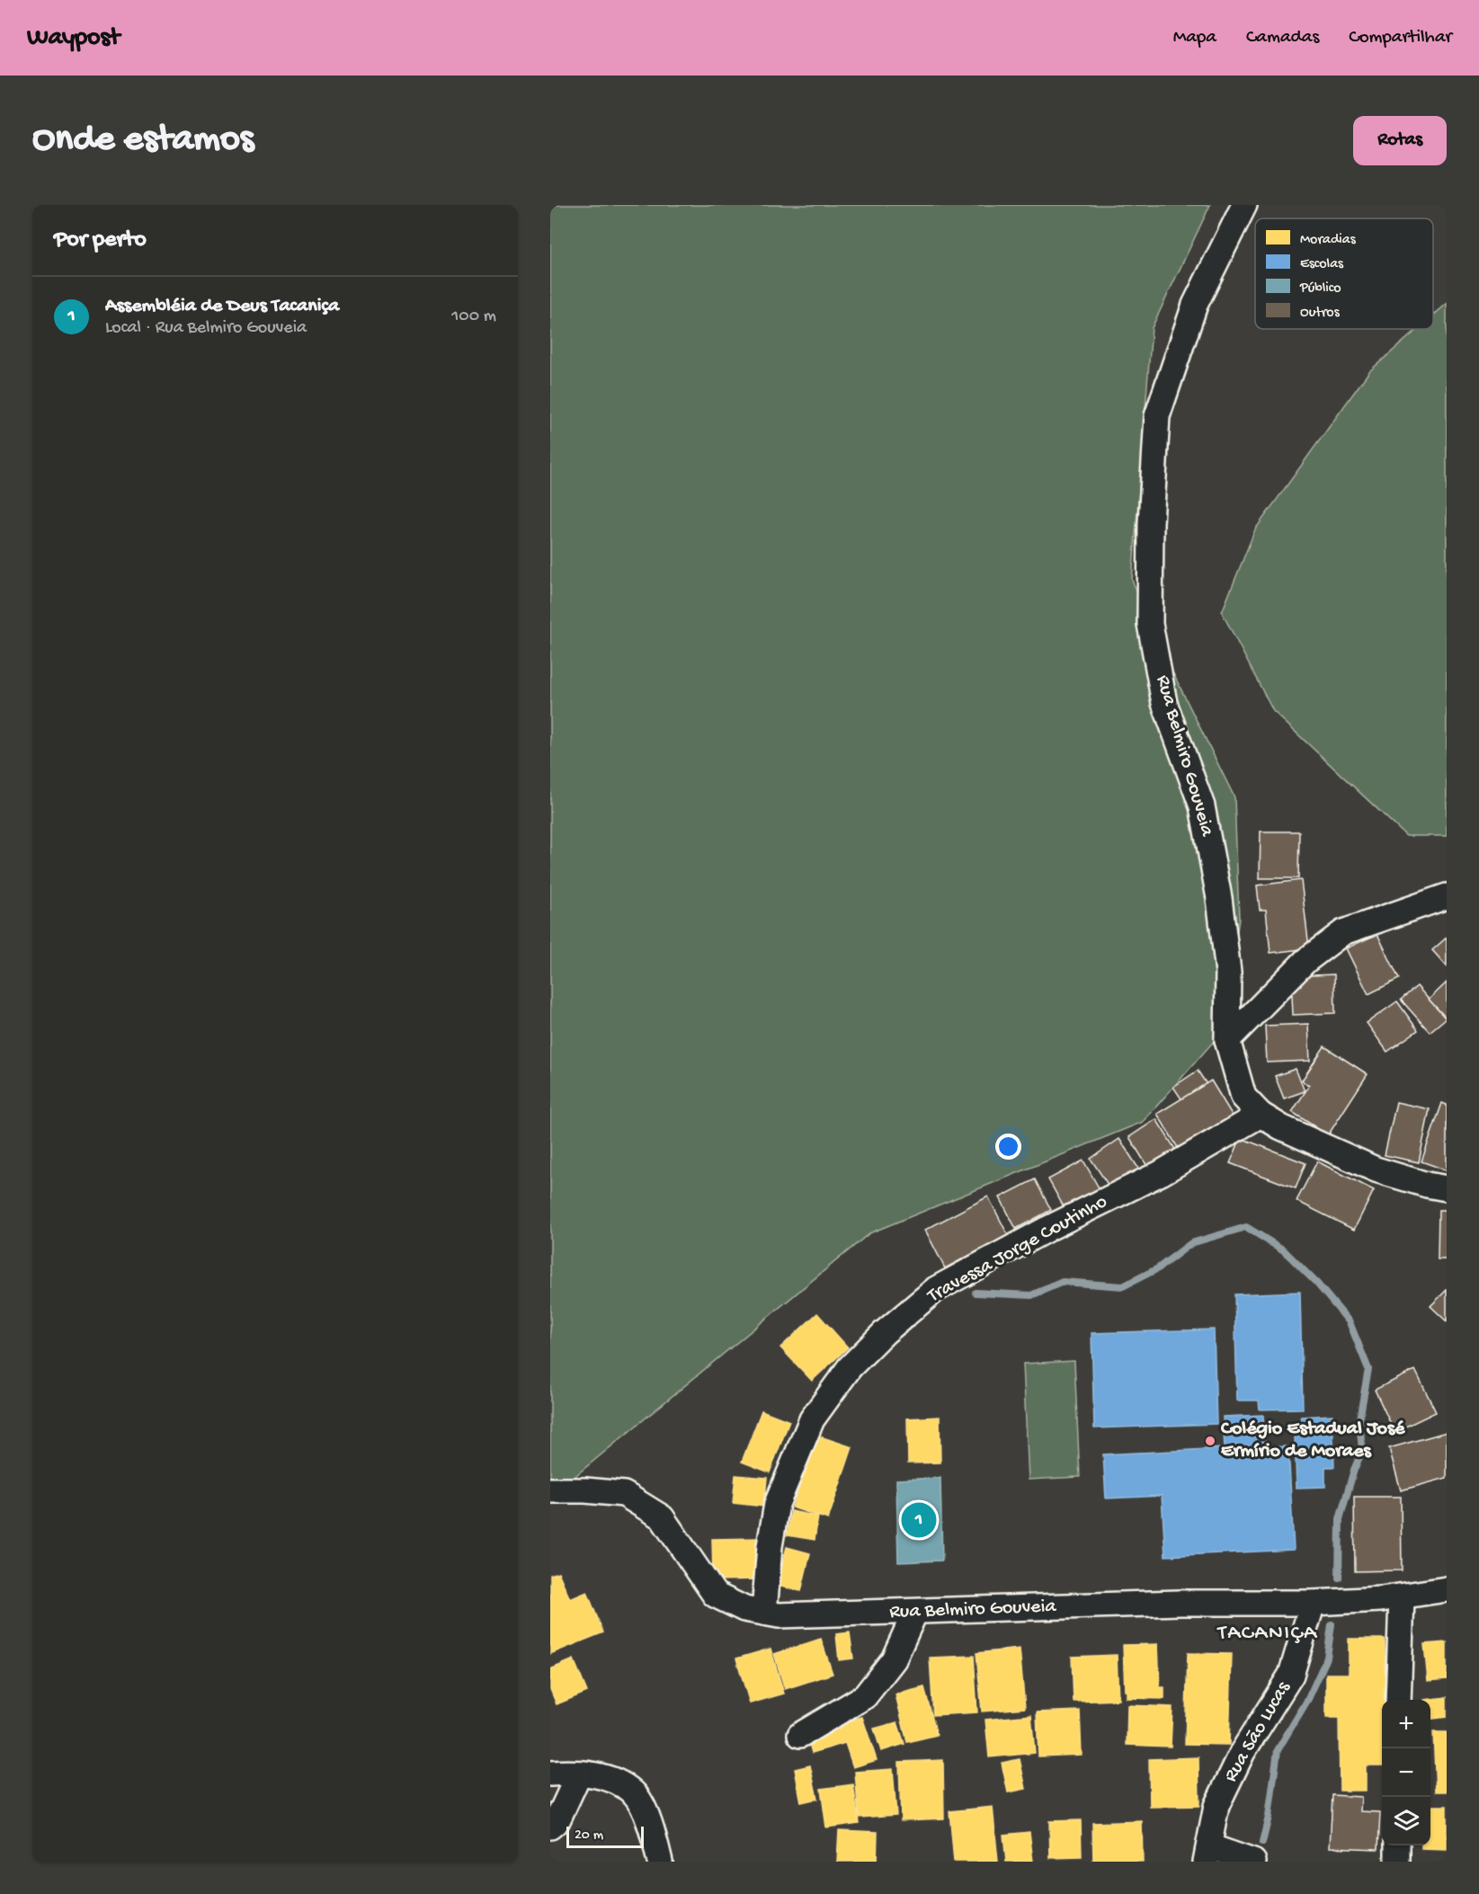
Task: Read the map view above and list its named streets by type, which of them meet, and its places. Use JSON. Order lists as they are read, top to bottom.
{
  "streets": {
    "street": ["Rua Belmiro Gouveia", "Travessa Jorge Coutinho", "Rua São Lucas"]
  },
  "crossings": [
    ["Rua Belmiro Gouveia", "Travessa Jorge Coutinho"],
    ["Rua Belmiro Gouveia", "Rua São Lucas"]
  ],
  "districts": ["TACANIÇA"],
  "places": ["Colégio Estadual José Ermírio de Moraes"],
  "legend": [
    "Moradias",
    "Escolas",
    "Público",
    "Outros"
  ],
  "scale_bar": "20 m",
  "page": {
    "header": "Waypost",
    "nav": ["Mapa", "Camadas", "Compartilhar"],
    "buttons": "Rotas",
    "title": "Onde estamos",
    "heading": "Por perto",
    "list": [
      {
        "mark": "1",
        "name": "Assembléia de Deus Tacaniça",
        "note": "Local · Rua Belmiro Gouveia",
        "value": "100 m"
      }
    ],
    "pins": "1",
    "map_buttons": ["+", "−"],
    "scale": "20 m"
  }
}
